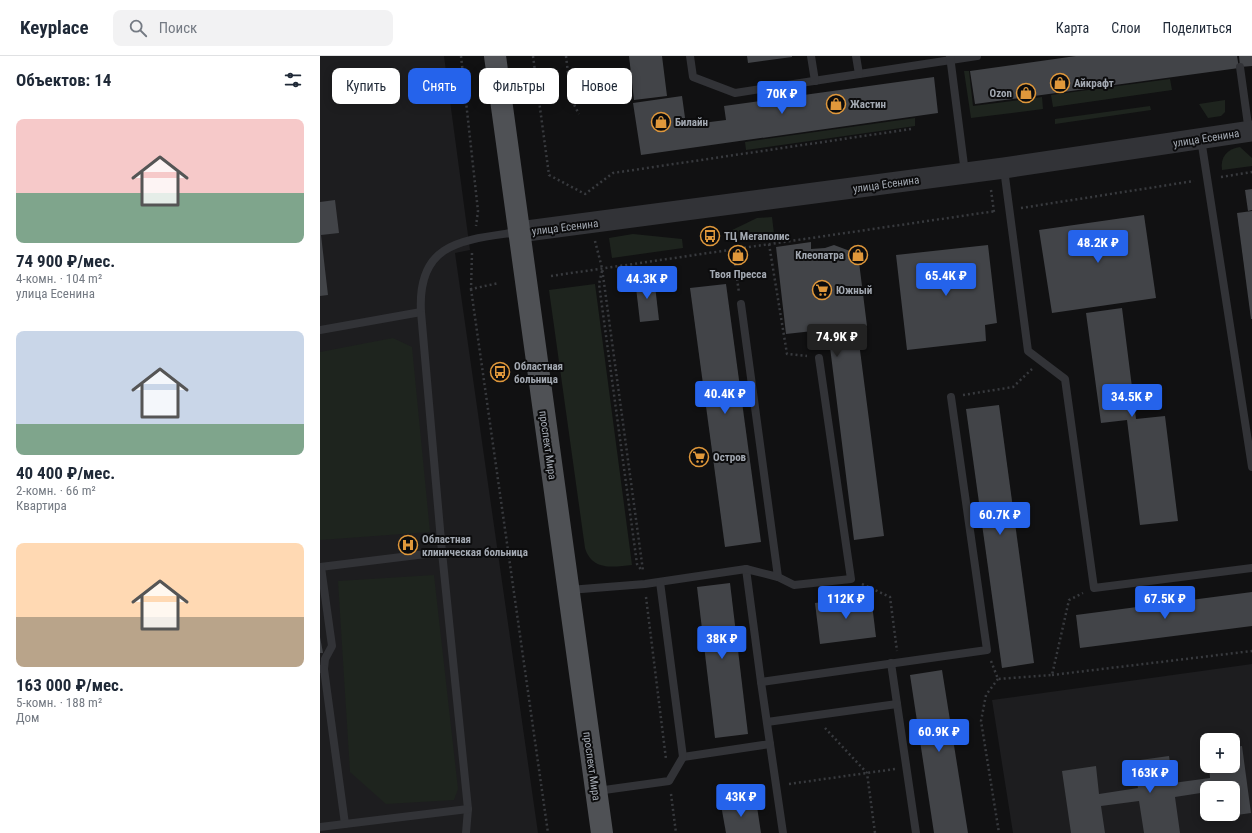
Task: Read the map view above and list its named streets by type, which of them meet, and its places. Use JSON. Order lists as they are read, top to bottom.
{
  "streets": {
    "main road": ["проспект Мира"],
    "street": ["улица Есенина"]
  },
  "crossings": [
    ["улица Есенина", "проспект Мира"]
  ],
  "places": {
    "shop": [
      "Айкрафт",
      "Ozon",
      "Жастин",
      "Билайн",
      "Твоя Пресса",
      "Клеопатра"
    ],
    "bus stop": ["ТЦ Мегаполис", "Областная больница"],
    "supermarket": ["Южный", "Остров"],
    "hospital": ["Областная клиническая больница"]
  },
  "page": {
    "header": "Keyplace",
    "search": "Поиск",
    "nav": ["Карта", "Слои", "Поделиться"],
    "heading": "Объектов: 14",
    "chip": [
      "Купить",
      "Снять",
      "Фильтры",
      "Новое"
    ],
    "price": [
      "70K ₽",
      "48.2K ₽",
      "65.4K ₽",
      "44.3K ₽",
      "74.9K ₽",
      "40.4K ₽",
      "34.5K ₽",
      "60.7K ₽",
      "112K ₽",
      "67.5K ₽",
      "38K ₽",
      "60.9K ₽",
      "163K ₽",
      "43K ₽"
    ],
    "list": [
      {
        "name": "74 900 ₽/мес.",
        "note": "4-комн. · 104 m² · улица Есенина"
      },
      {
        "name": "40 400 ₽/мес.",
        "note": "2-комн. · 66 m² · Квартира"
      },
      {
        "name": "163 000 ₽/мес.",
        "note": "5-комн. · 188 m² · Дом"
      }
    ],
    "map_buttons": ["+", "−"]
  }
}
